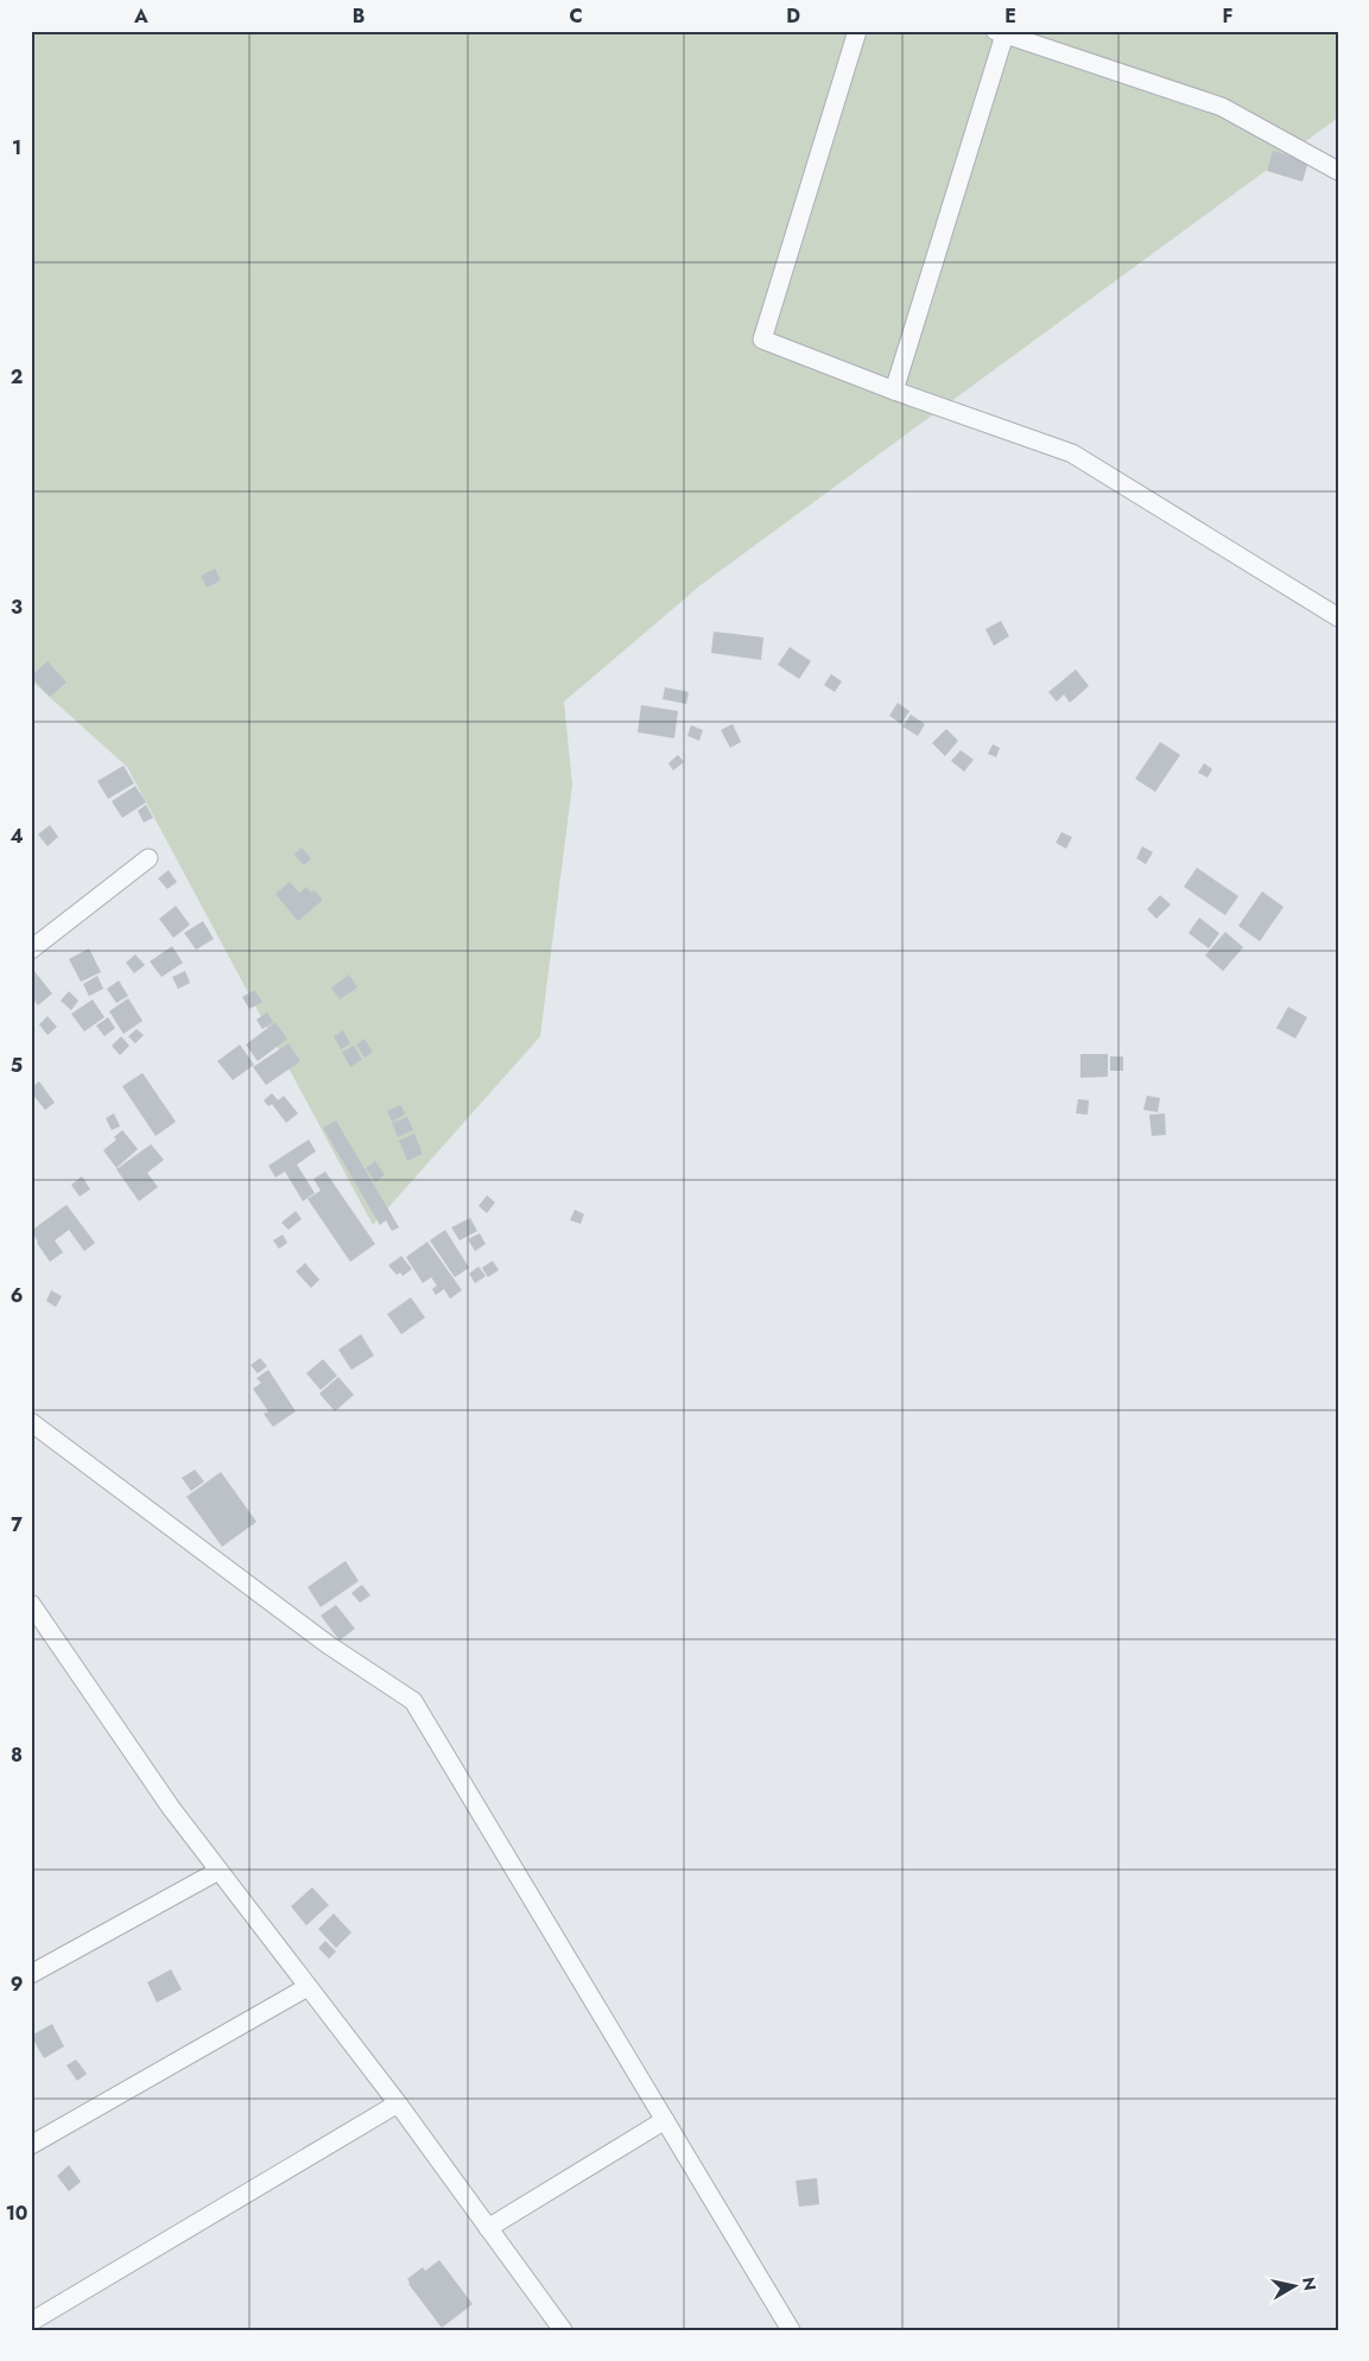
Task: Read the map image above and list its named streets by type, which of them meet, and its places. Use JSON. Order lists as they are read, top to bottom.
{
  "north": "right",
  "grid": {
    "columns": [
      "A",
      "B",
      "C",
      "D",
      "E",
      "F"
    ],
    "rows": [
      "1",
      "2",
      "3",
      "4",
      "5",
      "6",
      "7",
      "8",
      "9",
      "10"
    ]
  }
}
